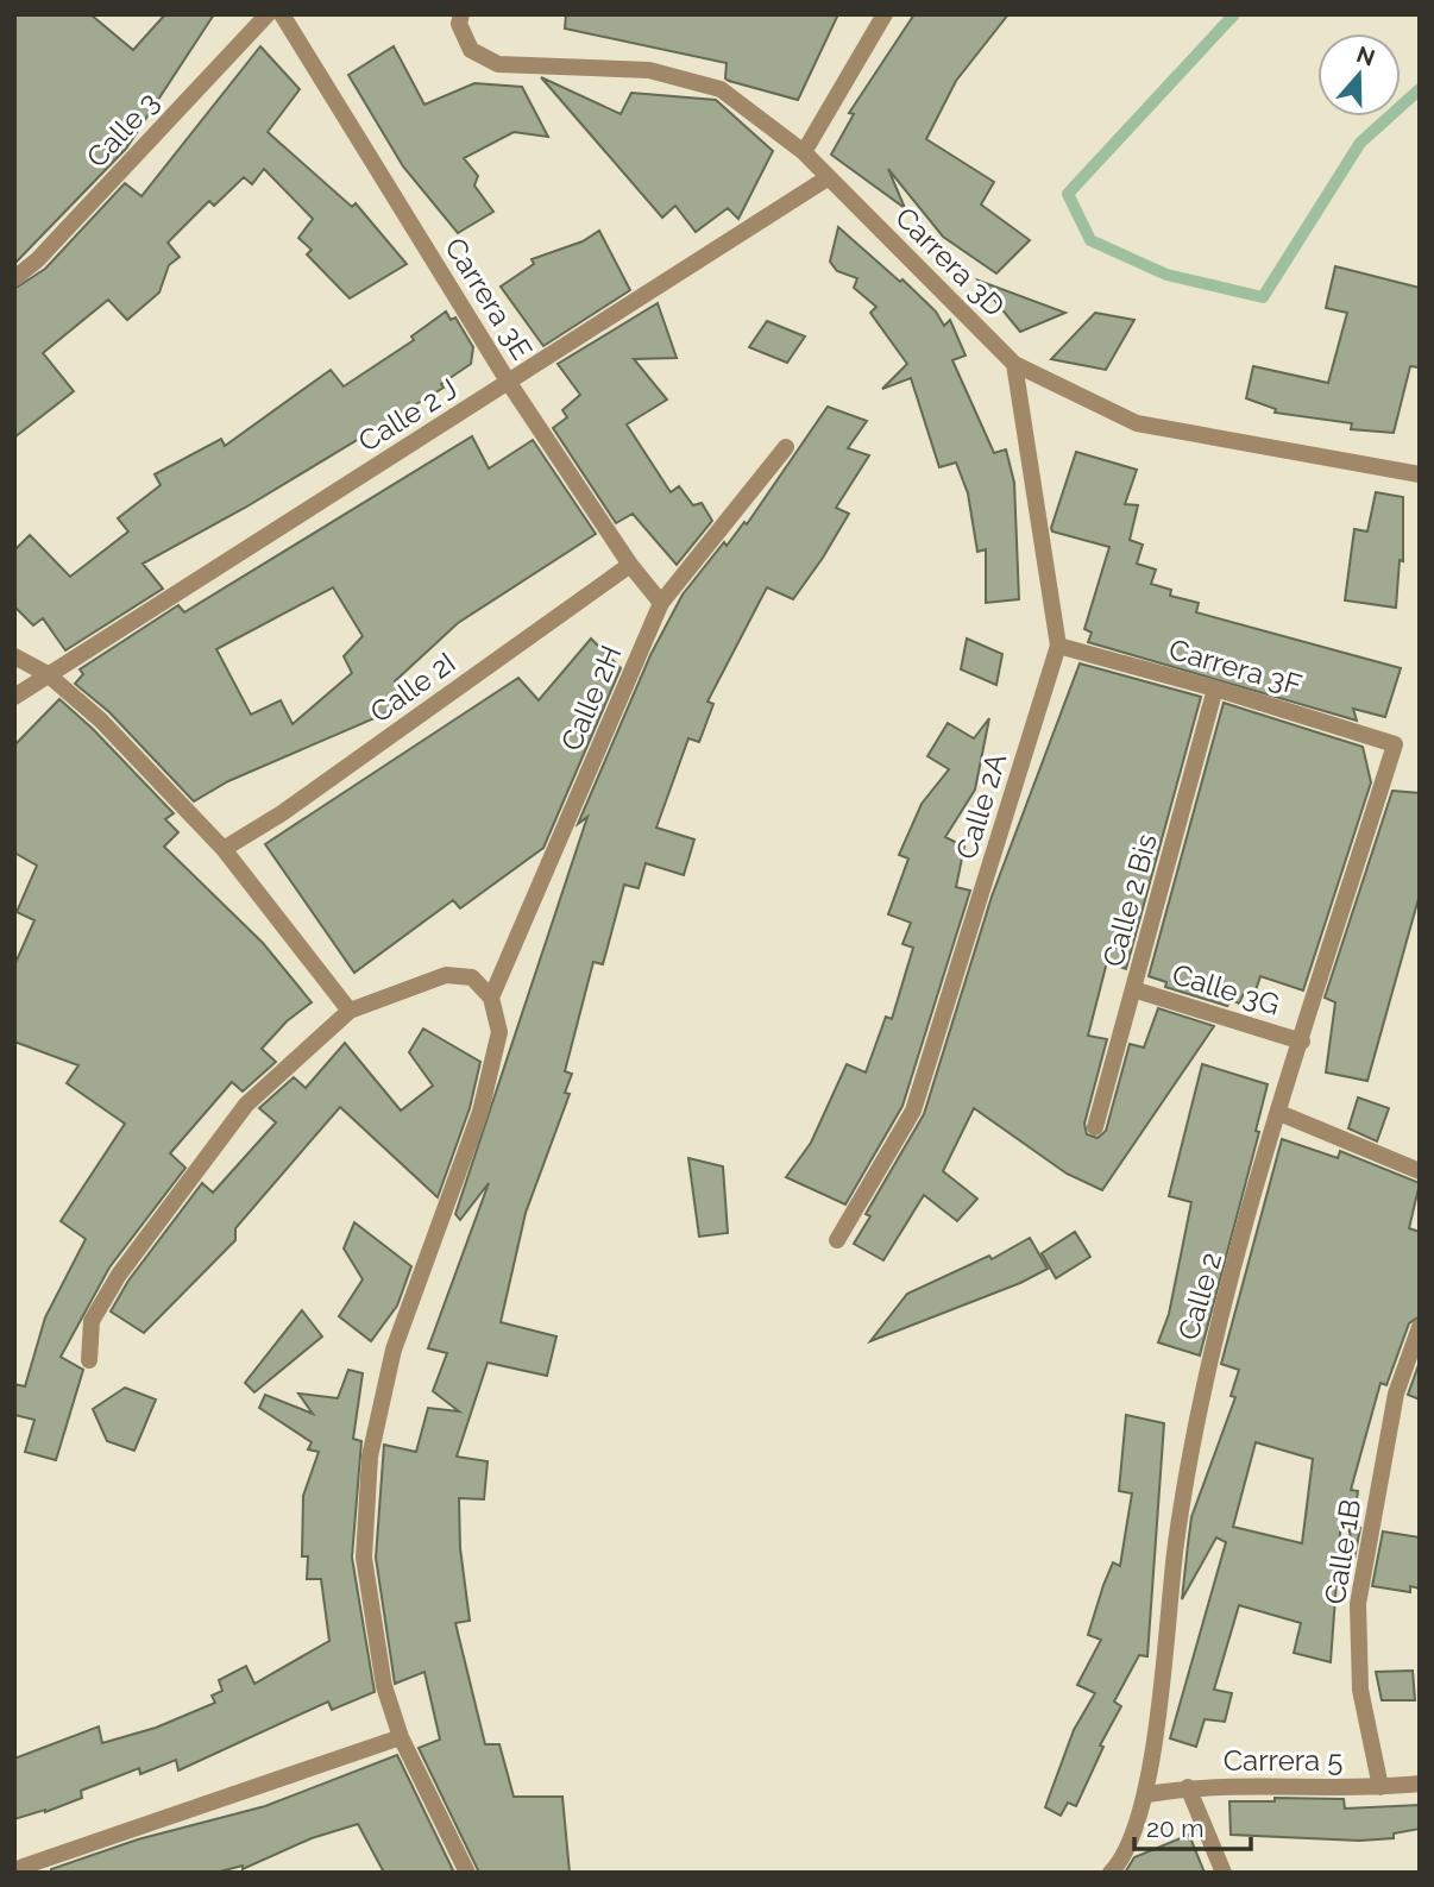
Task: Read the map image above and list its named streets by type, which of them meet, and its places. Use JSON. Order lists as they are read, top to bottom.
{
  "streets": {
    "street": [
      "Calle 3",
      "Carrera 3D",
      "Carrera 3E",
      "Calle 2 J",
      "Carrera 3F",
      "Calle 2I",
      "Calle 2H",
      "Calle 2A",
      "Calle 2 Bis",
      "Calle 3G",
      "Calle 2",
      "Calle 1B",
      "Carrera 5"
    ]
  },
  "crossings": [
    ["Carrera 3D", "Calle 2 J"],
    ["Carrera 3D", "Calle 2A"],
    ["Carrera 3E", "Calle 2 J"],
    ["Carrera 3E", "Calle 2I"],
    ["Carrera 3E", "Calle 2H"],
    ["Carrera 3F", "Calle 2A"],
    ["Carrera 3F", "Calle 2 Bis"],
    ["Carrera 3F", "Calle 2"],
    ["Calle 2 Bis", "Calle 3G"],
    ["Calle 3G", "Calle 2"],
    ["Calle 2", "Carrera 5"],
    ["Calle 1B", "Carrera 5"]
  ],
  "scale_bar": "20 m",
  "north": "top"
}
